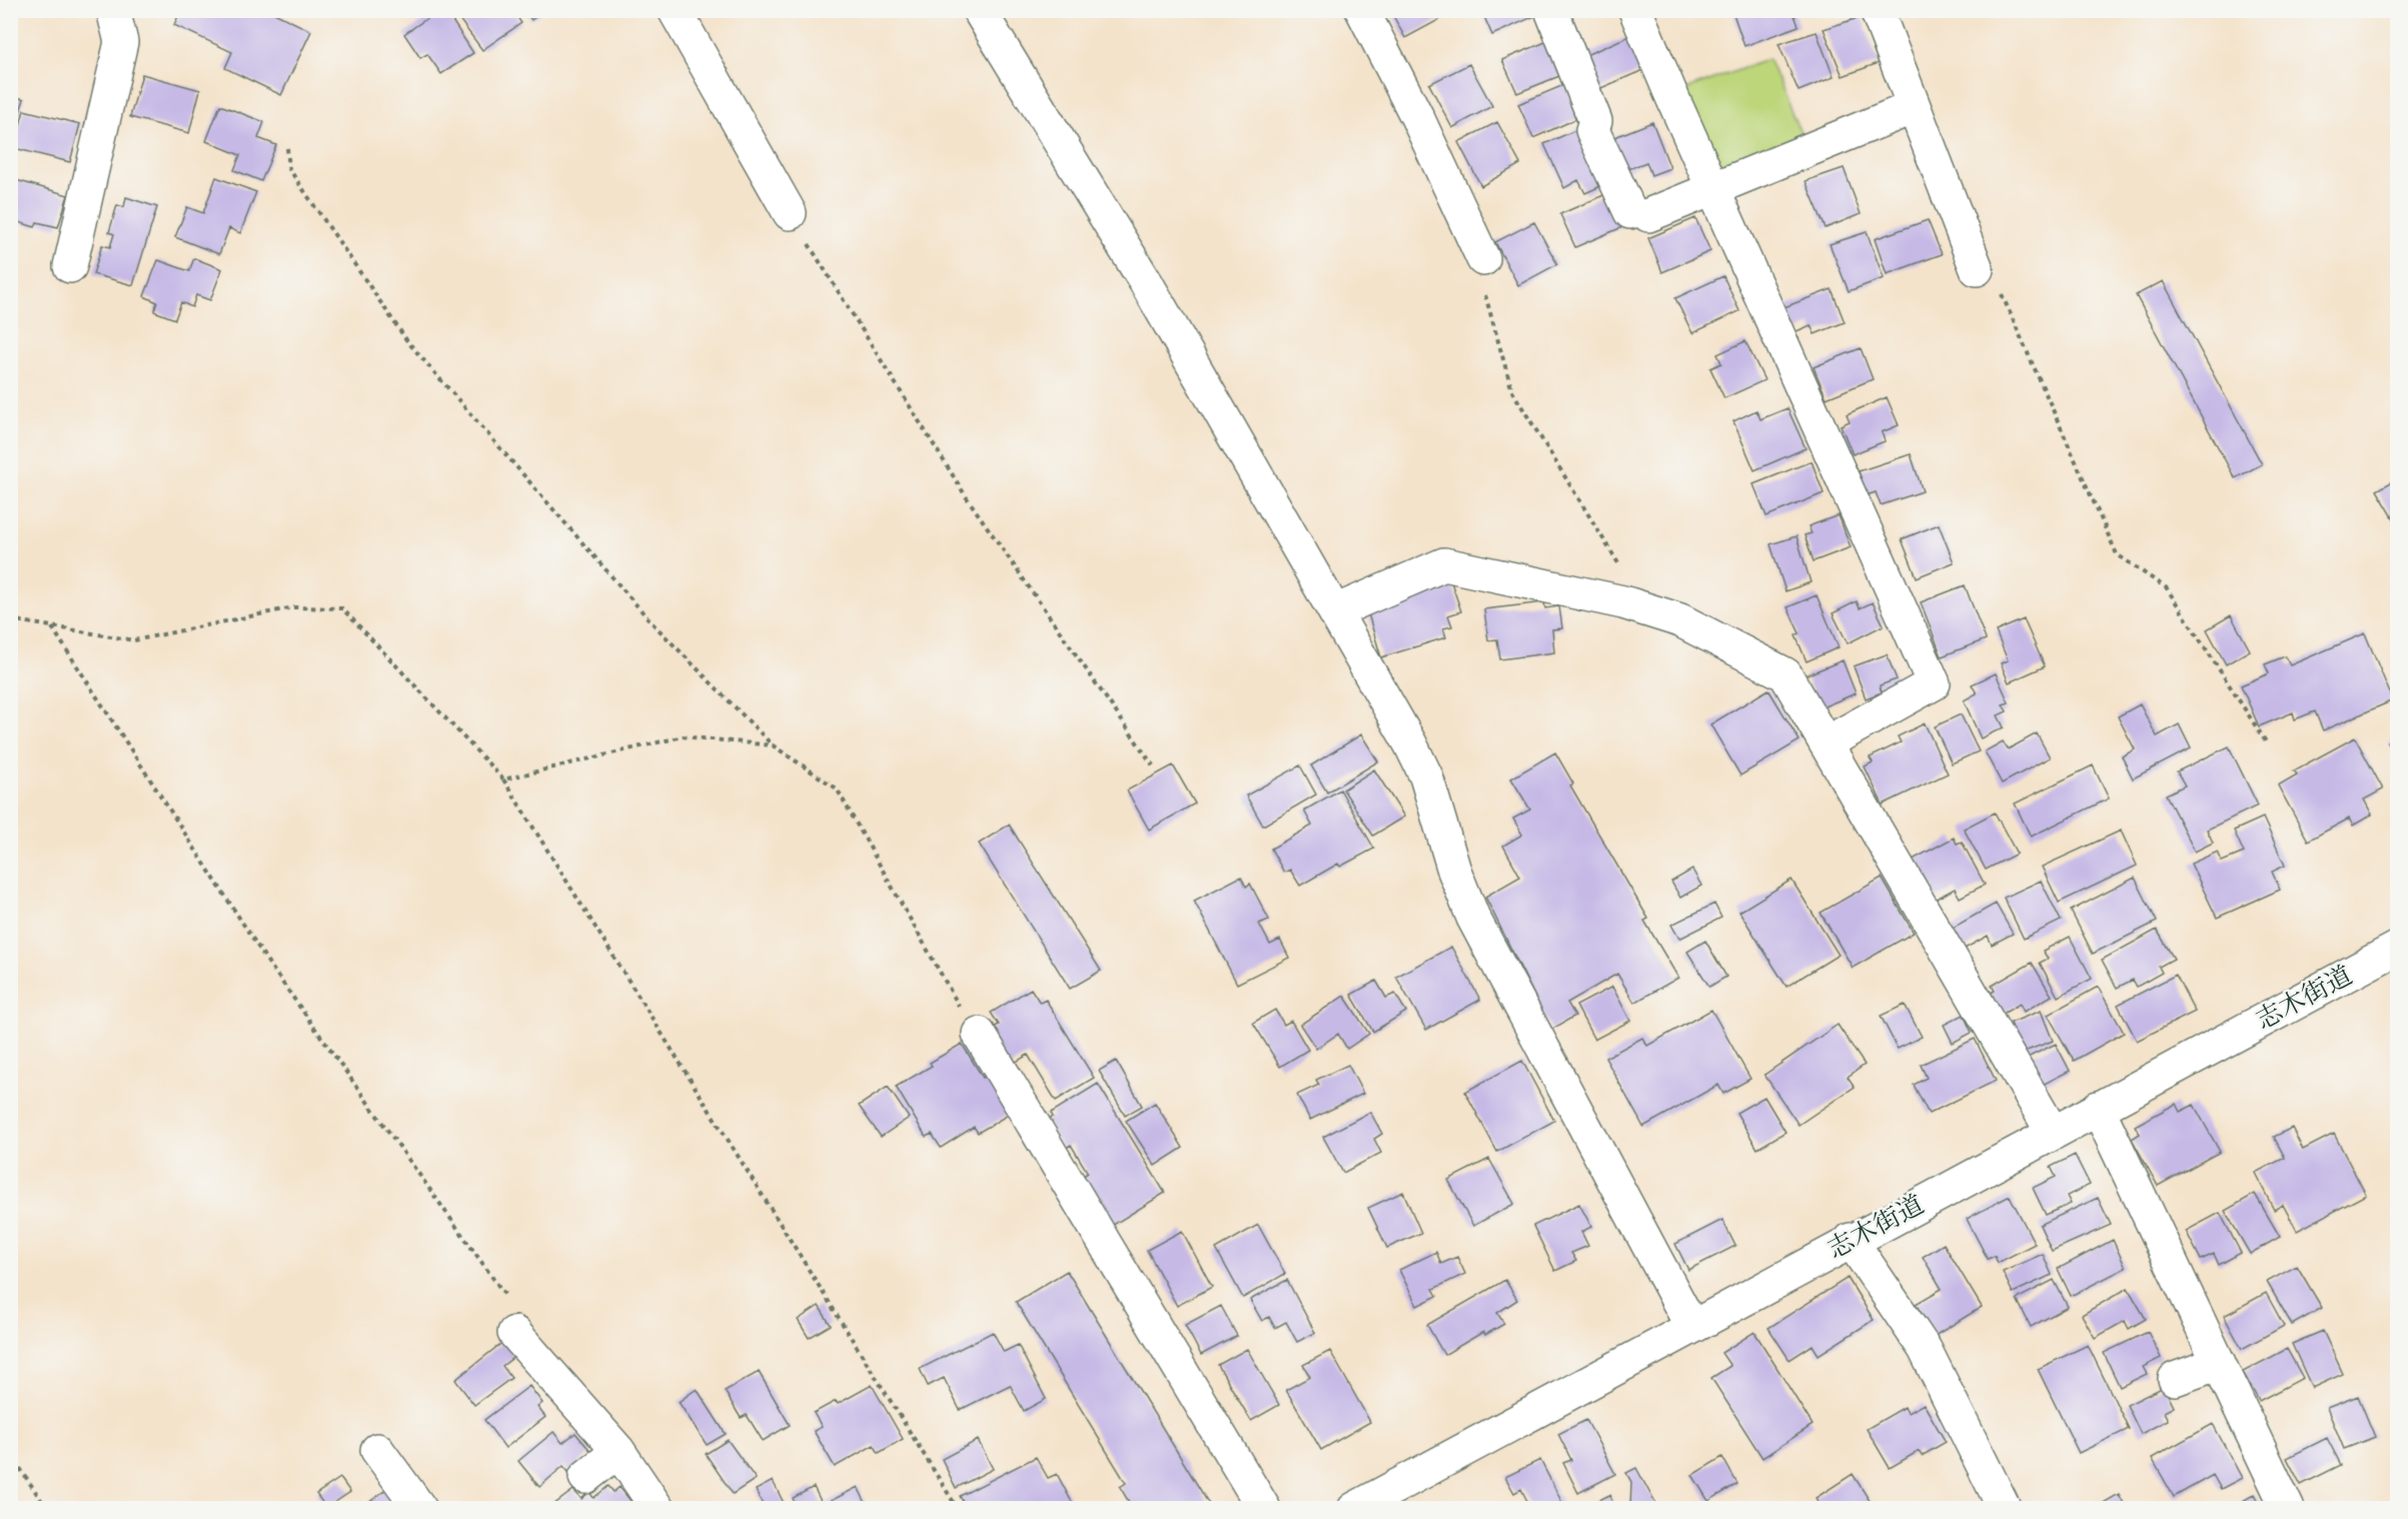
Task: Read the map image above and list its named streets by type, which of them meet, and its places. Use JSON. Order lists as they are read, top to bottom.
{
  "streets": {
    "street": ["志木街道"]
  }
}
